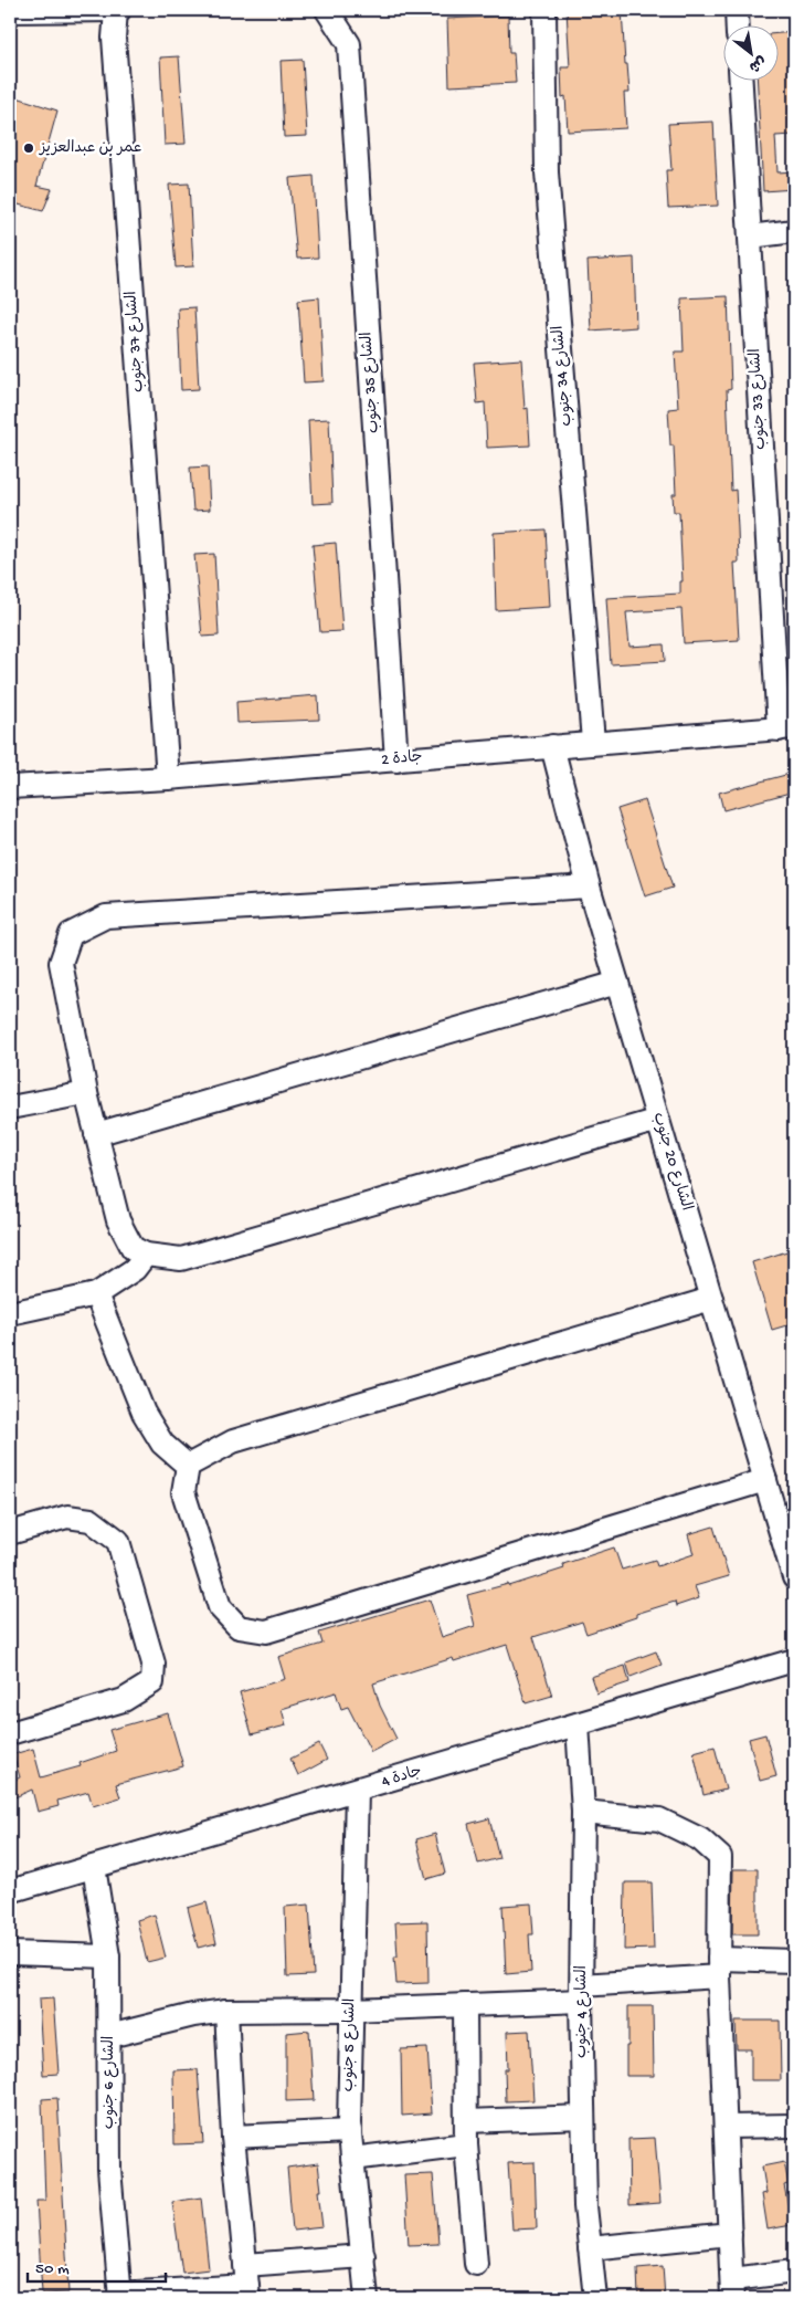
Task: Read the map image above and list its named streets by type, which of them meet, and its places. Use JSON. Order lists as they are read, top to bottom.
{
  "streets": {
    "street": [
      "الشارع 37 جنوب",
      "الشارع 34 جنوب",
      "الشارع 35 جنوب",
      "الشارع 33 جنوب",
      "جادة 2",
      "الشارع 20 جنوب",
      "جادة 4",
      "الشارع 4 جنوب",
      "الشارع 5 جنوب",
      "الشارع 6 جنوب"
    ]
  },
  "crossings": [
    ["الشارع 37 جنوب", "جادة 2"],
    ["الشارع 34 جنوب", "جادة 2"],
    ["الشارع 35 جنوب", "جادة 2"],
    ["الشارع 33 جنوب", "جادة 2"],
    ["جادة 2", "الشارع 20 جنوب"],
    ["جادة 4", "الشارع 4 جنوب"],
    ["جادة 4", "الشارع 5 جنوب"],
    ["جادة 4", "الشارع 6 جنوب"]
  ],
  "places": ["عمر بن عبدالعزيز"],
  "scale_bar": "50 m",
  "north": "bottom right"
}
